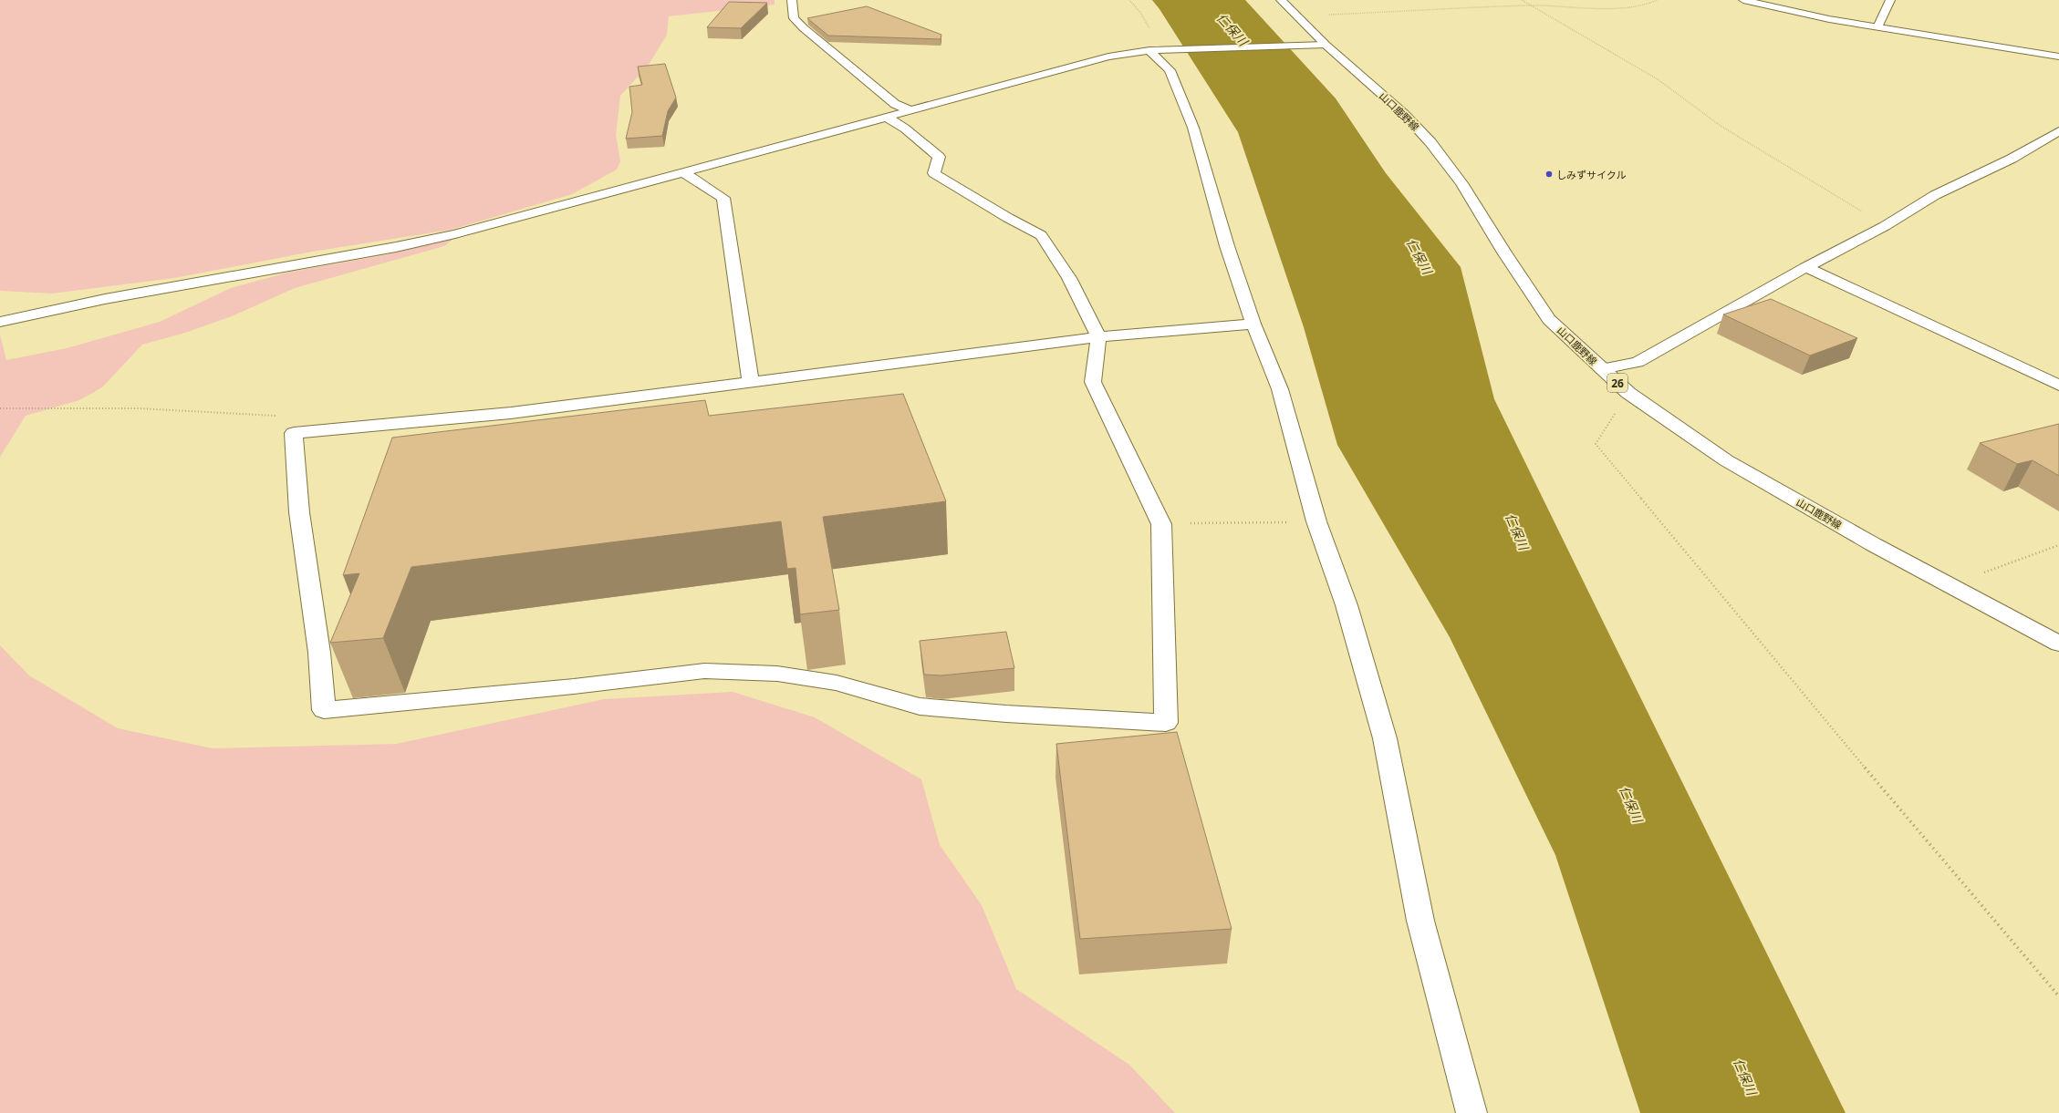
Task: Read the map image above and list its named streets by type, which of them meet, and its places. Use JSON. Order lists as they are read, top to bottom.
{
  "streets": {
    "street": ["山口鹿野線", "26"]
  },
  "water": ["仁保川"],
  "places": ["しみずサイクル"]
}
